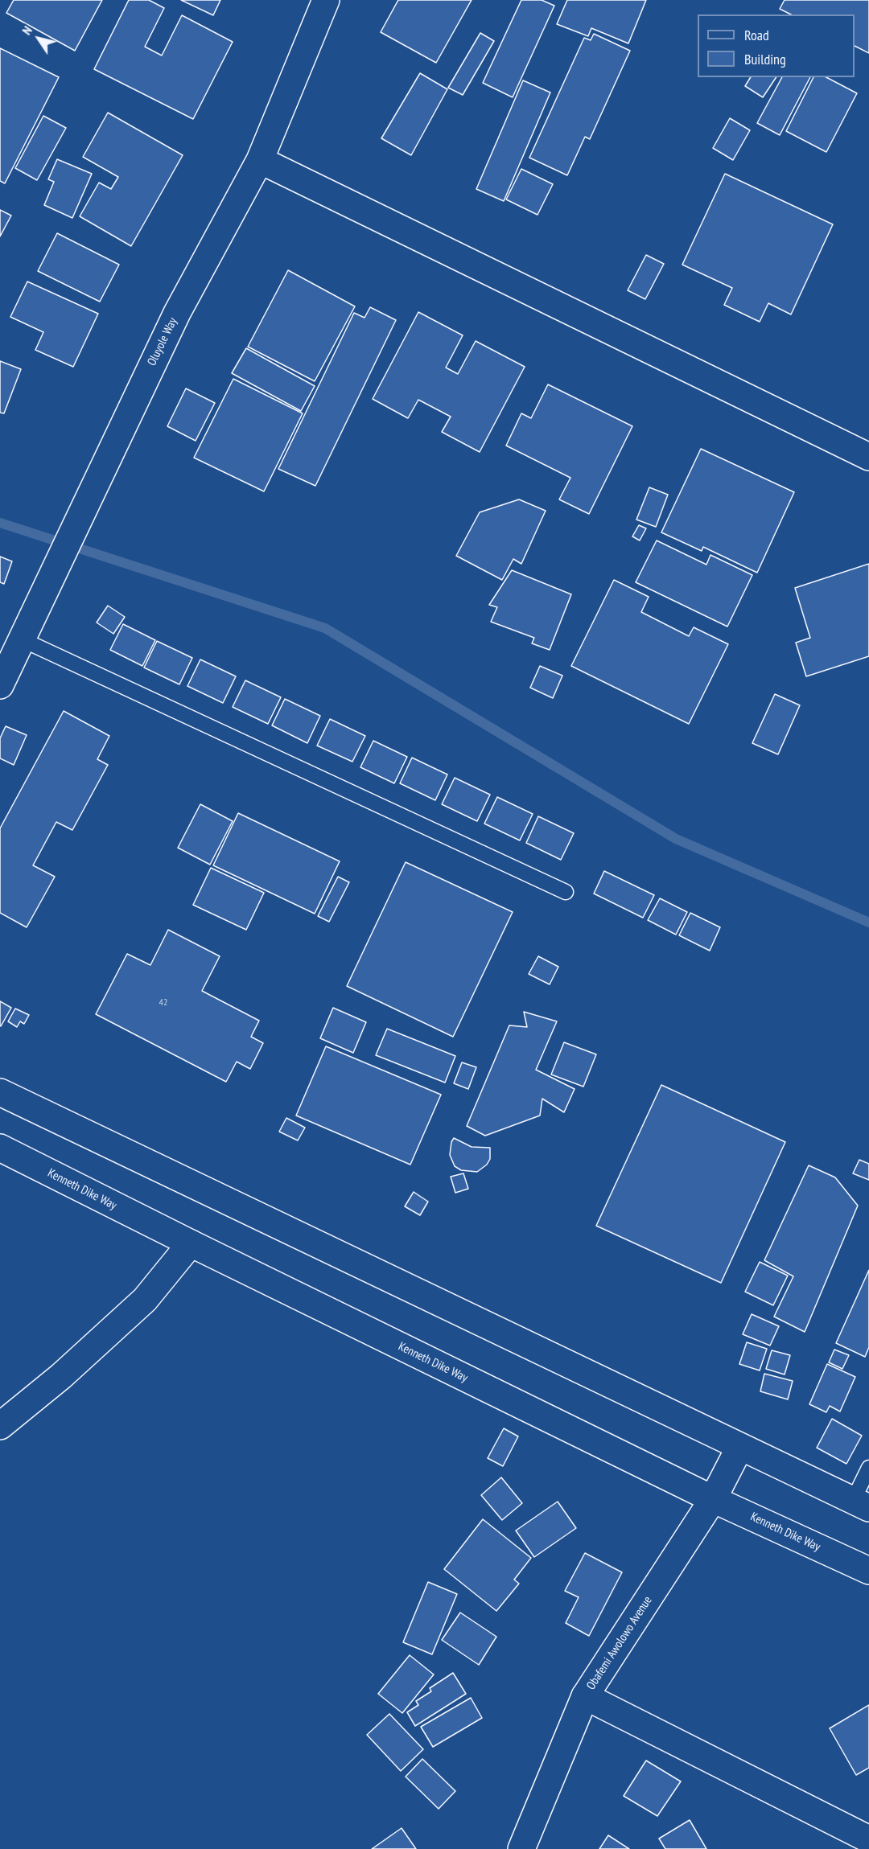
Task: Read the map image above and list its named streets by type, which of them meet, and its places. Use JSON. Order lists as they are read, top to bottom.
{
  "streets": {
    "main road": ["Oluyole Way", "Kenneth Dike Way", "Obafemi Awolowo Avenue"]
  },
  "crossings": [
    ["Kenneth Dike Way", "Obafemi Awolowo Avenue"]
  ],
  "house_numbers": ["42"],
  "legend": ["Road", "Building"],
  "north": "top left"
}
